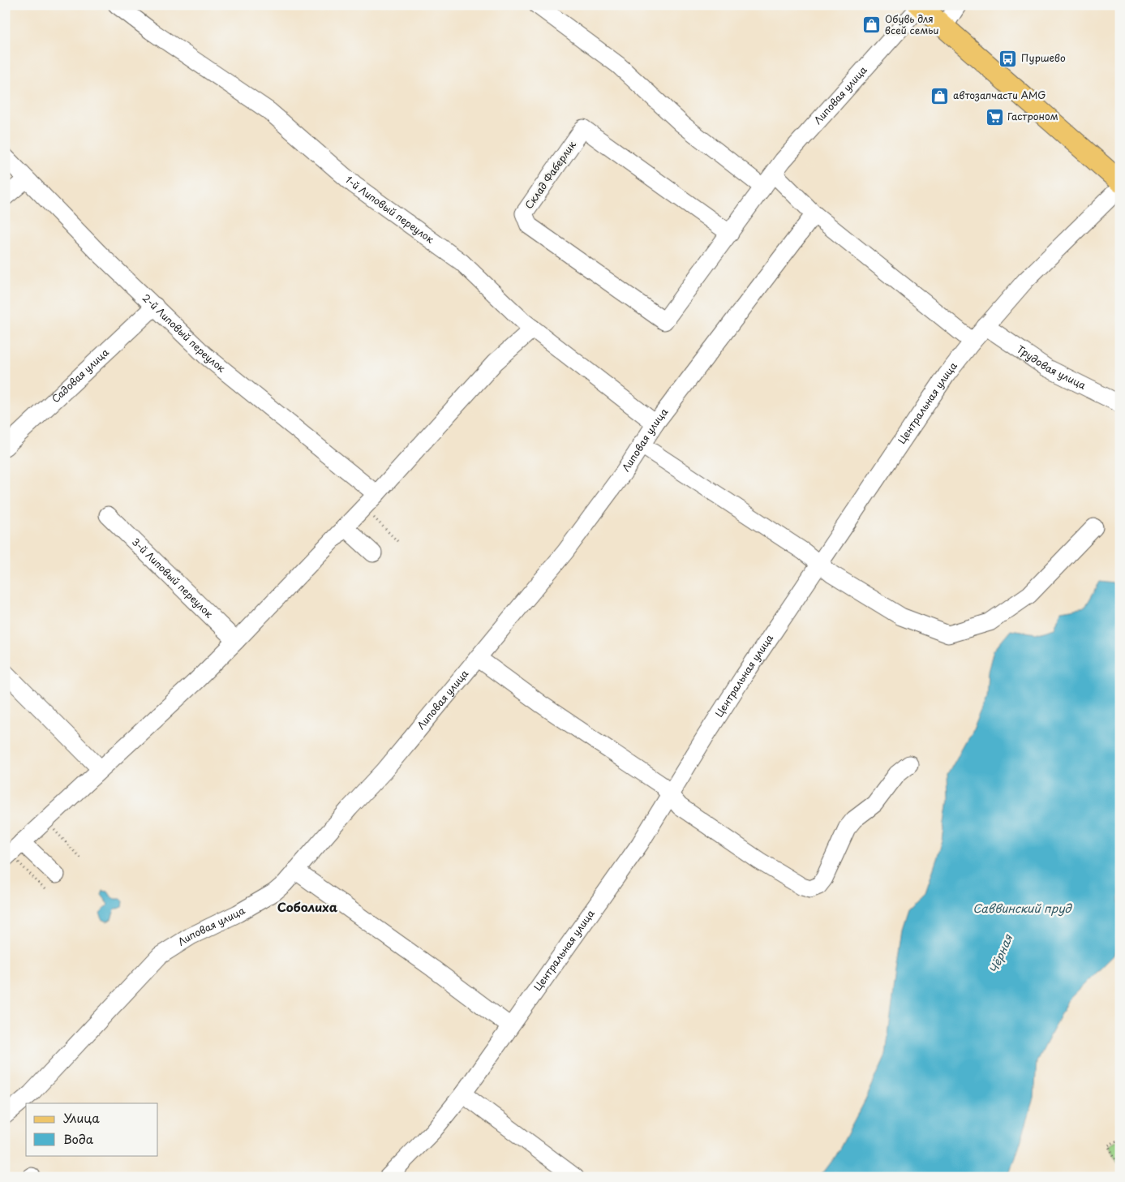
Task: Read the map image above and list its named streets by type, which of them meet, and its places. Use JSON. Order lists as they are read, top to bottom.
{
  "streets": {
    "street": [
      "Липовая улица",
      "Склад Фаберлик",
      "1-й Липовый переулок",
      "2-й Липовый переулок",
      "Трудовая улица",
      "Садовая улица",
      "Центральная улица",
      "3-й Липовый переулок"
    ]
  },
  "crossings": [
    ["Липовая улица", "Склад Фаберлик"],
    ["Липовая улица", "1-й Липовый переулок"],
    ["2-й Липовый переулок", "Садовая улица"],
    ["Трудовая улица", "Центральная улица"]
  ],
  "districts": ["Соболиха"],
  "water": ["Саввинский пруд", "Чёрная"],
  "places": {
    "shop": ["Обувь для всей семьи", "автозапчасти AMG"],
    "bus stop": ["Пуршево"],
    "supermarket": ["Гастроном"]
  },
  "legend": ["Улица", "Вода"]
}
